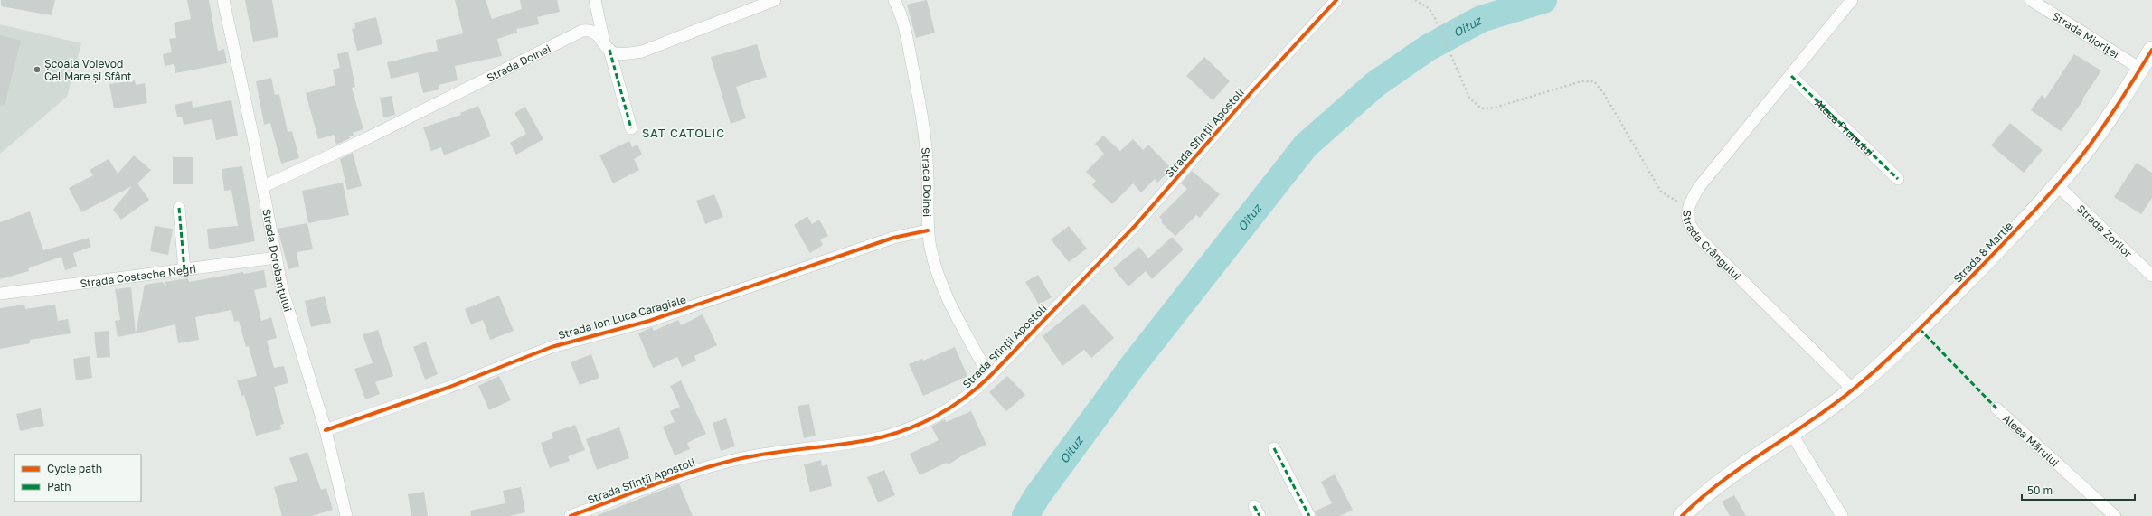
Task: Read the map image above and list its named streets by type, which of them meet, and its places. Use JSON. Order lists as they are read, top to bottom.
{
  "streets": {
    "street": [
      "Strada Mioriței",
      "Strada Doinei",
      "Aleea Prunului",
      "Strada Sfinții Apostoli",
      "Strada Zorilor",
      "Strada Crângului",
      "Strada 8 Martie",
      "Strada Dorobanțului",
      "Strada Costache Negri",
      "Strada Ion Luca Caragiale",
      "Aleea Mărului"
    ]
  },
  "crossings": [
    ["Strada Mioriței", "Strada 8 Martie"],
    ["Strada Doinei", "Strada Sfinții Apostoli"],
    ["Strada Doinei", "Strada Dorobanțului"],
    ["Strada Doinei", "Strada Ion Luca Caragiale"],
    ["Aleea Prunului", "Strada Crângului"],
    ["Strada Zorilor", "Strada 8 Martie"],
    ["Strada Crângului", "Strada 8 Martie"],
    ["Strada Dorobanțului", "Strada Costache Negri"],
    ["Strada Dorobanțului", "Strada Ion Luca Caragiale"]
  ],
  "districts": ["SAT CATOLIC"],
  "water": ["Oituz"],
  "places": ["Școala Voievod Cel Mare și Sfânt"],
  "legend": ["Cycle path", "Path"],
  "scale_bar": "50 m"
}
